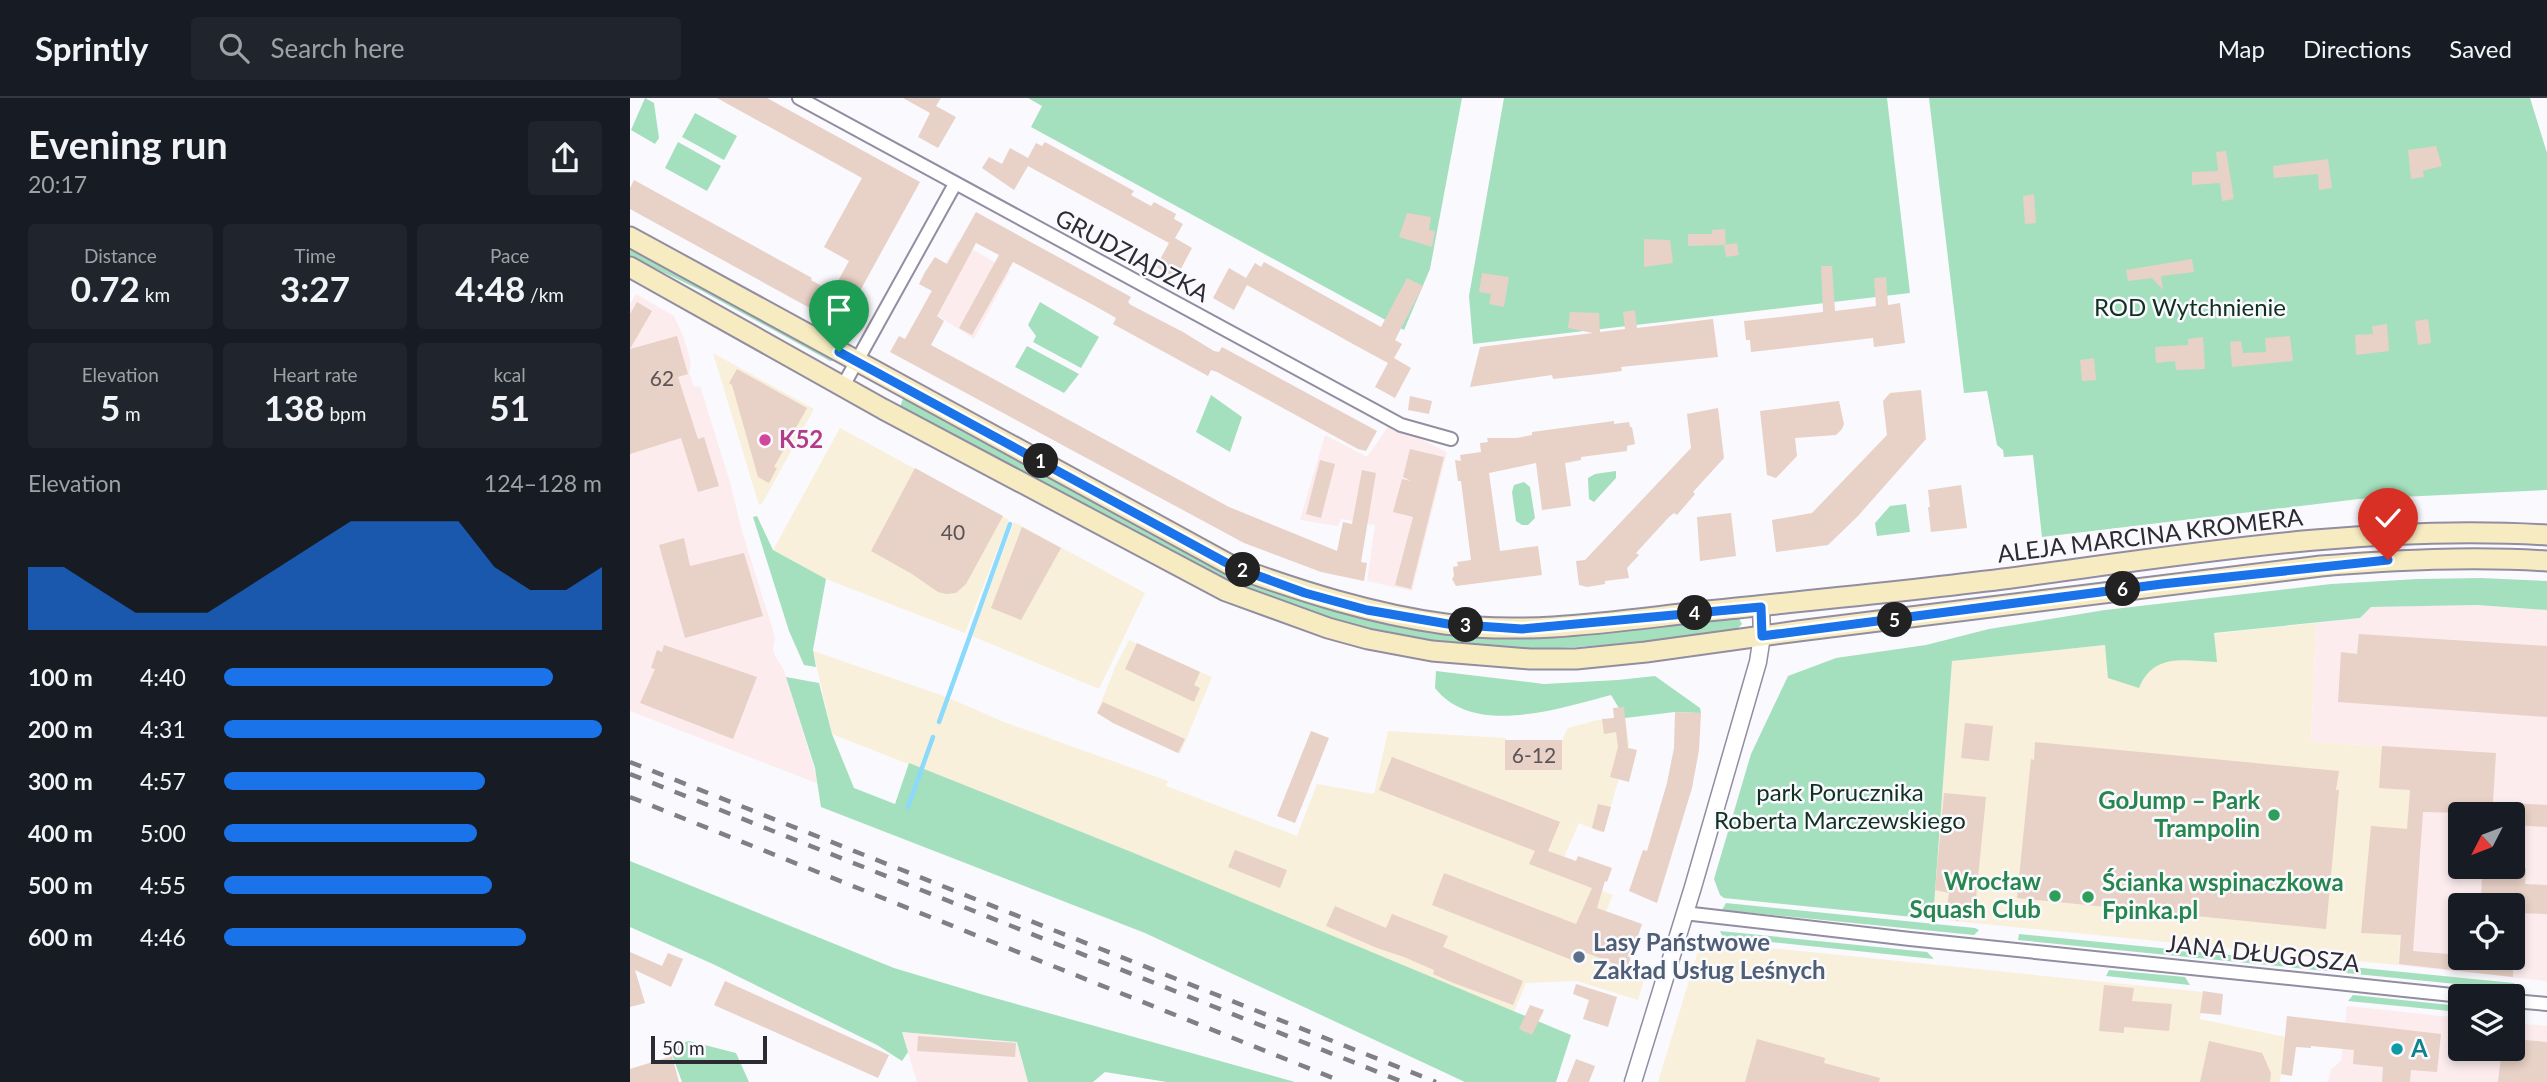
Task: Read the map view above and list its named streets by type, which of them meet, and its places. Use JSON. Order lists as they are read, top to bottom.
{
  "streets": {
    "main road": ["ALEJA MARCINA KROMERA"],
    "street": ["GRUDZIĄDZKA", "JANA DŁUGOSZA"]
  },
  "parks": ["ROD Wytchnienie", "park Porucznika Roberta Marczewskiego"],
  "places": [
    "K52",
    "GoJump – Park Trampolin",
    "Wrocław Squash Club",
    "Ścianka wspinaczkowa Fpinka.pl",
    "Lasy Państwowe Zakład Usług Leśnych",
    "A"
  ],
  "house_numbers": ["62", "40", "6-12"],
  "scale_bar": "50 m",
  "north": "bottom left",
  "page": {
    "header": "Sprintly",
    "search": "Search here",
    "nav": ["Map", "Directions", "Saved"],
    "heading": ["Evening run", "20:17"],
    "stats": [
      ["Distance", "0.72 km"],
      ["Time", "3:27"],
      ["Pace", "4:48 /km"],
      ["Elevation", "5 m"],
      ["Heart rate", "138 bpm"],
      ["kcal", "51"]
    ],
    "pins": [
      "1",
      "2",
      "6",
      "4",
      "5",
      "3"
    ],
    "chart": ["Elevation", "124–128 m"],
    "list": [
      {
        "name": "100 m",
        "note": "4:40"
      },
      {
        "name": "200 m",
        "note": "4:31"
      },
      {
        "name": "300 m",
        "note": "4:57"
      },
      {
        "name": "400 m",
        "note": "5:00"
      },
      {
        "name": "500 m",
        "note": "4:55"
      },
      {
        "name": "600 m",
        "note": "4:46"
      }
    ],
    "scale": "50 m"
  }
}
